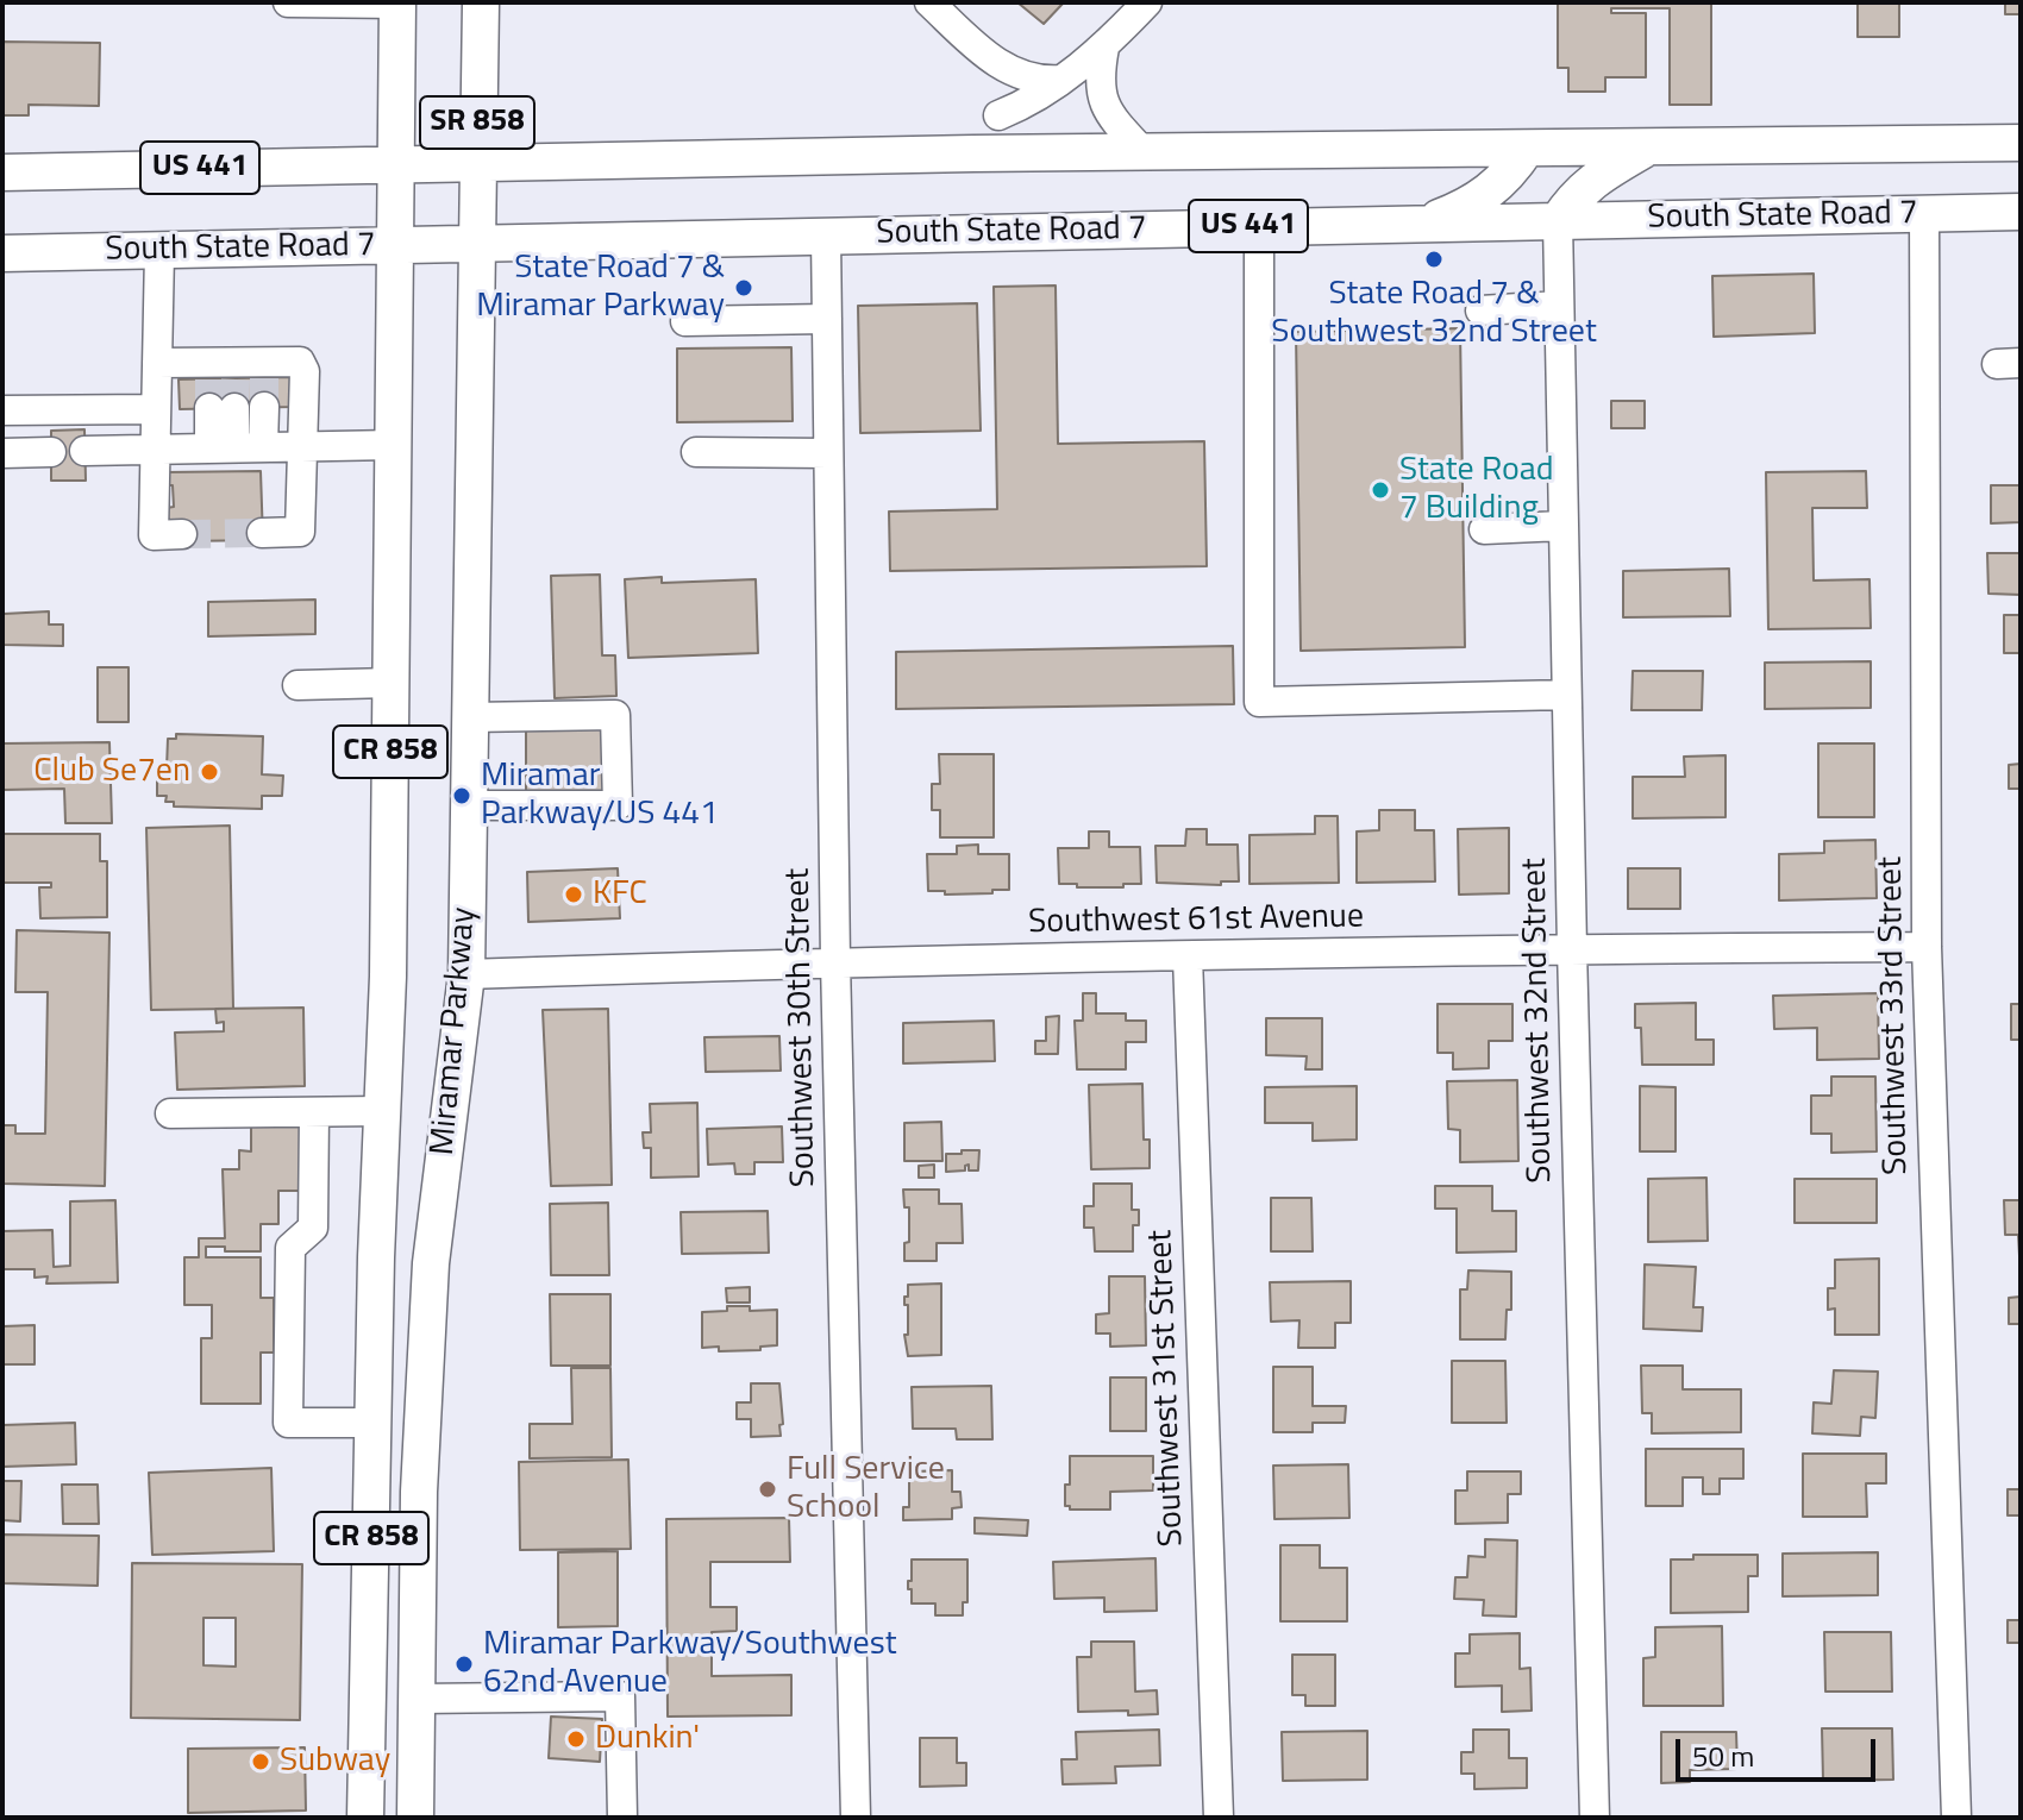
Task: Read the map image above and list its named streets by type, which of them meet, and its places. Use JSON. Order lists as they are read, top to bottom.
{
  "streets": {
    "main road": [
      "SR 858",
      "US 441",
      "South State Road 7",
      "CR 858",
      "Miramar Parkway"
    ],
    "street": [
      "Southwest 61st Avenue",
      "Southwest 33rd Street",
      "Southwest 32nd Street",
      "Southwest 30th Street",
      "Southwest 31st Street"
    ]
  },
  "crossings": [
    ["SR 858", "South State Road 7"],
    ["SR 858", "Miramar Parkway"],
    ["South State Road 7", "Southwest 33rd Street"],
    ["South State Road 7", "Southwest 32nd Street"],
    ["South State Road 7", "Southwest 30th Street"],
    ["South State Road 7", "Miramar Parkway"],
    ["Southwest 61st Avenue", "Southwest 33rd Street"],
    ["Southwest 61st Avenue", "Southwest 32nd Street"],
    ["Southwest 61st Avenue", "Southwest 30th Street"],
    ["Southwest 61st Avenue", "Miramar Parkway"],
    ["Southwest 61st Avenue", "Southwest 31st Street"]
  ],
  "places": [
    "State Road 7 & Southwest 32nd Street",
    "State Road 7 & Miramar Parkway",
    "State Road 7 Building",
    "Club Se7en",
    "Miramar Parkway/US 441",
    "KFC",
    "Full Service School",
    "Miramar Parkway/Southwest 62nd Avenue",
    "Dunkin'",
    "Subway"
  ],
  "scale_bar": "50 m"
}
